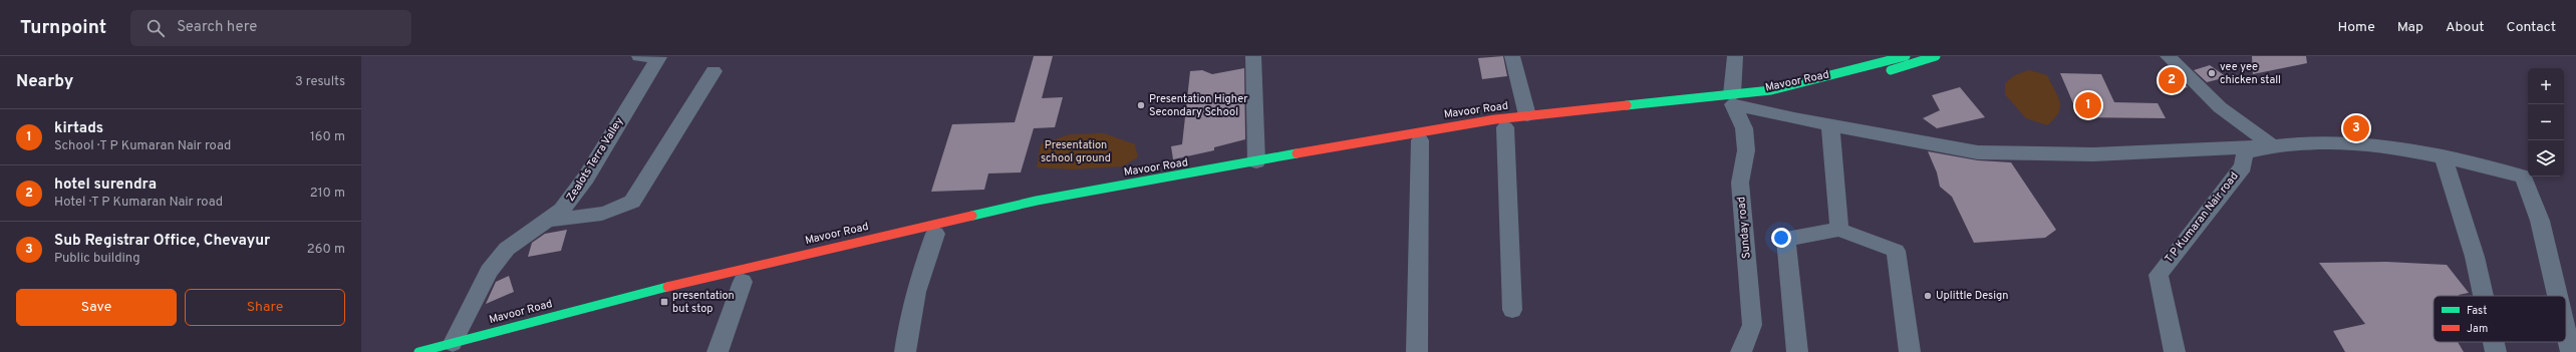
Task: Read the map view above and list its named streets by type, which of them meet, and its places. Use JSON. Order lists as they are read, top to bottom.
{
  "streets": {
    "main road": ["Mavoor Road"],
    "street": ["Zealots Terra Valley", "T P Kumaran Nair road", "Sunday road"]
  },
  "crossings": [
    ["Mavoor Road", "Zealots Terra Valley"],
    ["Mavoor Road", "Sunday road"]
  ],
  "parks": ["Presentation school ground"],
  "places": {
    "other": ["vee yee chicken stall", "Presentation Higher Secondary School", "Uplittle Design"],
    "transit": ["presentation but stop"]
  },
  "legend": ["Fast", "Jam"],
  "page": {
    "header": "Turnpoint",
    "search": "Search here",
    "nav": [
      "Home",
      "Map",
      "About",
      "Contact"
    ],
    "heading": ["Nearby", "3 results"],
    "pins": ["2", "1", "3"],
    "map_buttons": ["+", "−"],
    "list": [
      {
        "mark": "1",
        "name": "kirtads",
        "note": "School · T P Kumaran Nair road",
        "value": "160 m"
      },
      {
        "mark": "2",
        "name": "hotel surendra",
        "note": "Hotel · T P Kumaran Nair road",
        "value": "210 m"
      },
      {
        "mark": "3",
        "name": "Sub Registrar Office, Chevayur",
        "note": "Public building",
        "value": "260 m"
      }
    ],
    "buttons": ["Save", "Share"]
  }
}
